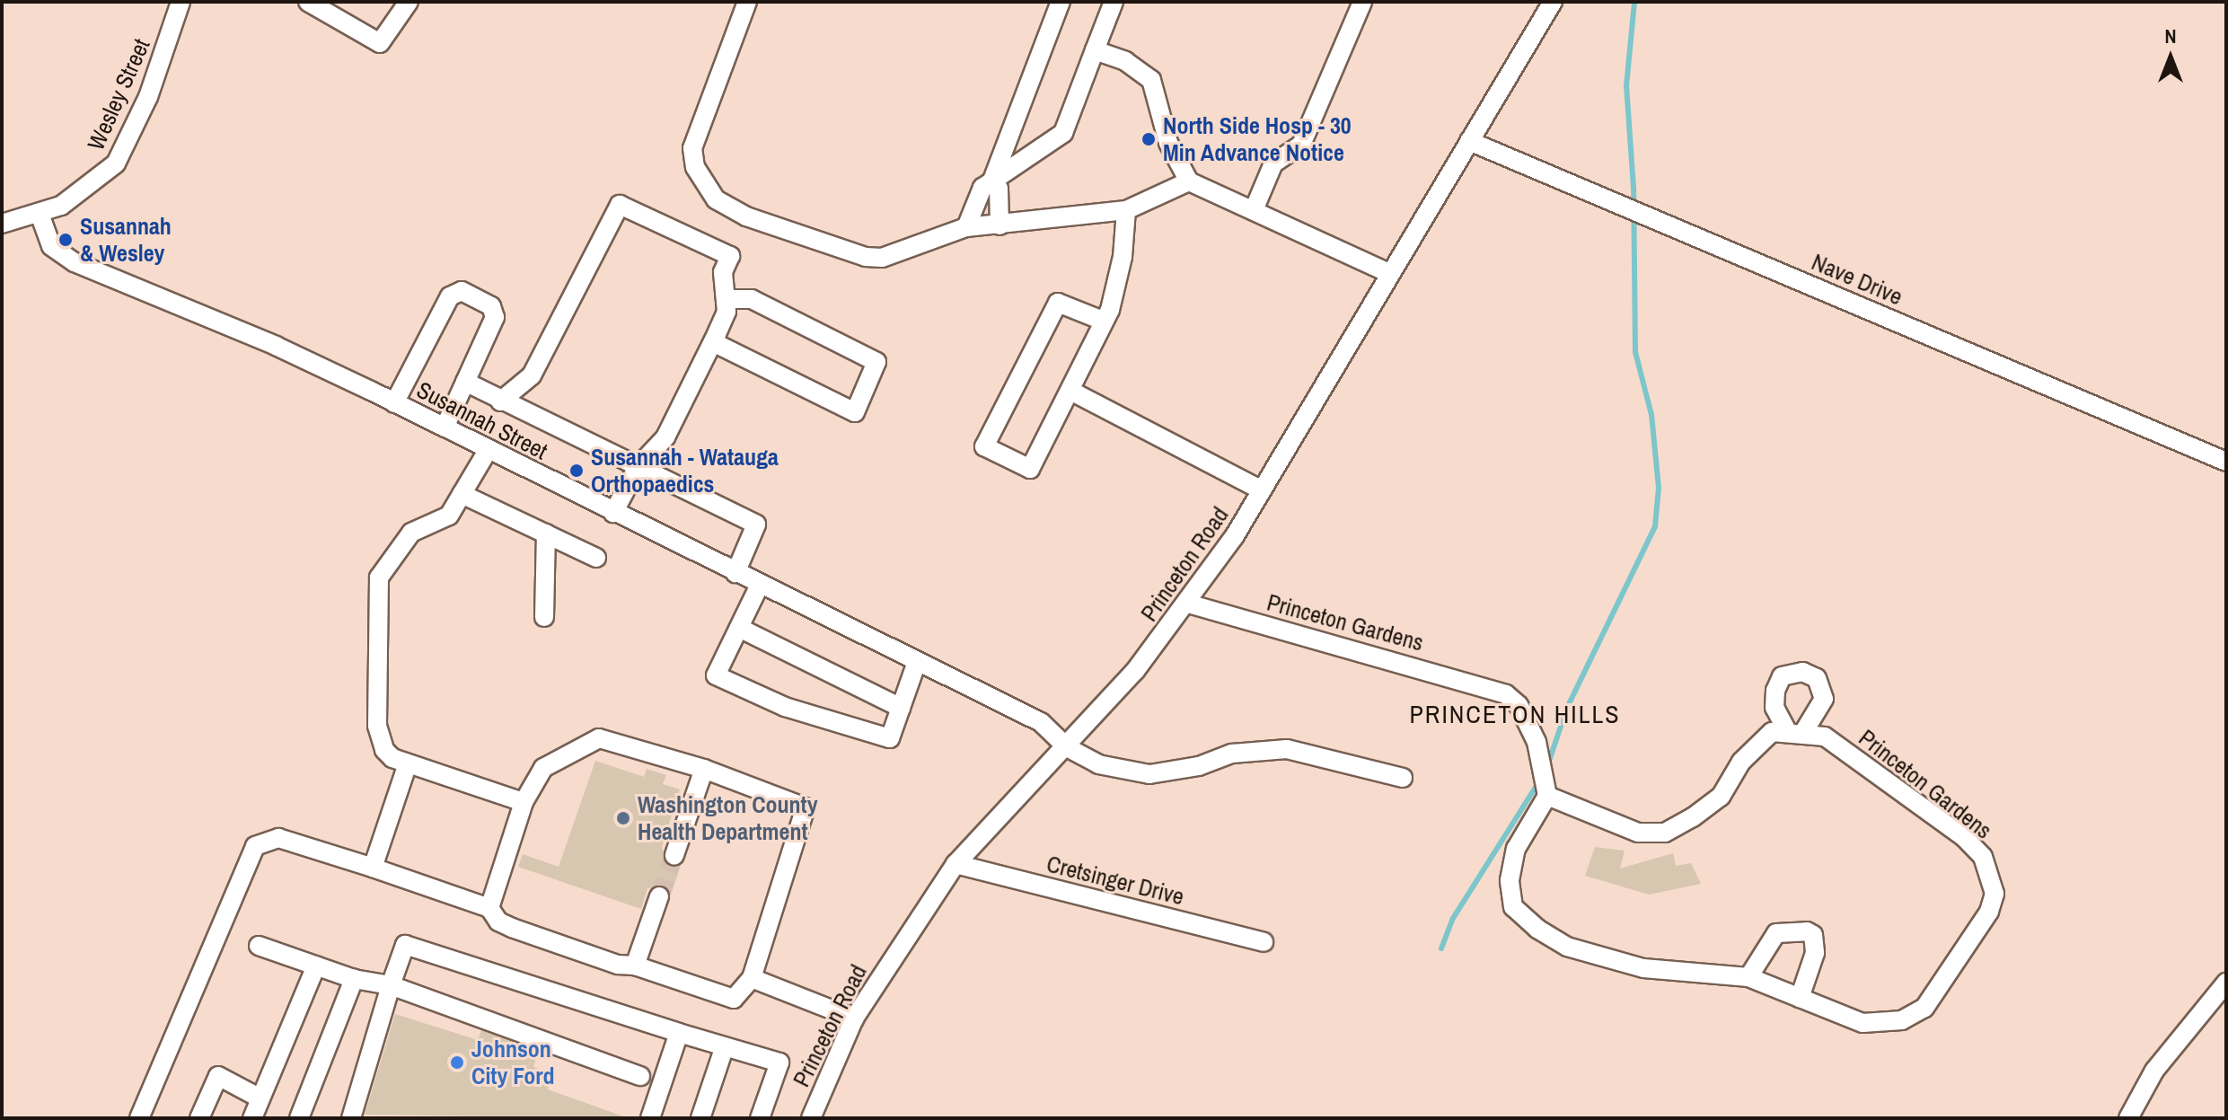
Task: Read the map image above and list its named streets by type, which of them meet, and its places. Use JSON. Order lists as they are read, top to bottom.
{
  "streets": {
    "street": [
      "Wesley Street",
      "Nave Drive",
      "Susannah Street",
      "Princeton Road",
      "Princeton Gardens",
      "Cretsinger Drive"
    ]
  },
  "crossings": [
    ["Wesley Street", "Susannah Street"],
    ["Nave Drive", "Princeton Road"],
    ["Susannah Street", "Princeton Road"],
    ["Princeton Road", "Princeton Gardens"],
    ["Princeton Road", "Cretsinger Drive"]
  ],
  "districts": ["PRINCETON HILLS"],
  "places": [
    "North Side Hosp - 30 Min Advance Notice",
    "Susannah & Wesley",
    "Susannah - Watauga Orthopaedics",
    "Washington County Health Department",
    "Johnson City Ford"
  ],
  "north": "top"
}
